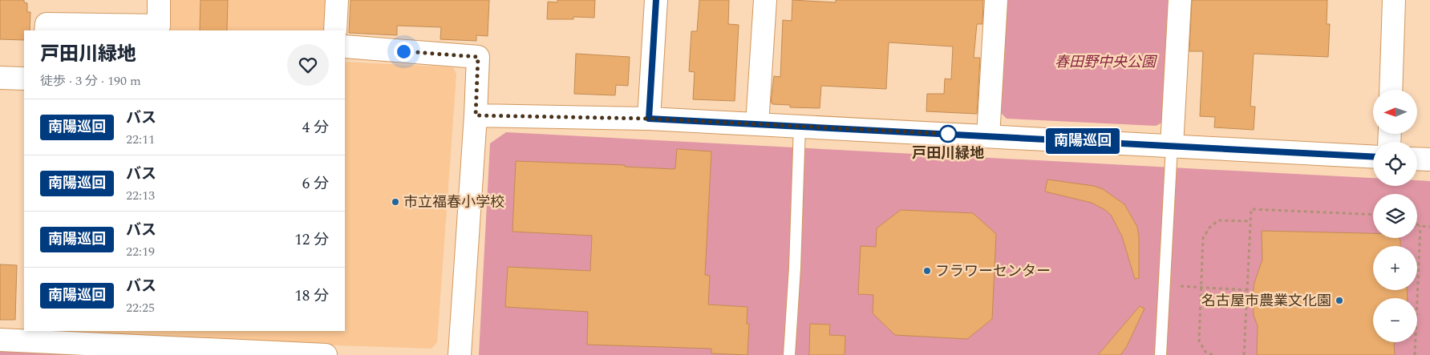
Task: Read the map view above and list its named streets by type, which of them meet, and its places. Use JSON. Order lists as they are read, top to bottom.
{
  "parks": ["春田野中央公園"],
  "places": [
    "戸田川緑地",
    "市立福春小学校",
    "フラワーセンター",
    "名古屋市農業文化園"
  ],
  "lines": ["bus line 南陽巡回"],
  "north": "left",
  "page": {
    "on_map": "南陽巡回",
    "heading": ["戸田川緑地", "徒歩 · 3 分 · 190 m"],
    "map_buttons": ["+", "−"],
    "list": [
      {
        "mark": "南陽巡回",
        "name": "バス",
        "note": "22:11",
        "value": "4 分"
      },
      {
        "mark": "南陽巡回",
        "name": "バス",
        "note": "22:13",
        "value": "6 分"
      },
      {
        "mark": "南陽巡回",
        "name": "バス",
        "note": "22:19",
        "value": "12 分"
      },
      {
        "mark": "南陽巡回",
        "name": "バス",
        "note": "22:25",
        "value": "18 分"
      }
    ]
  }
}
